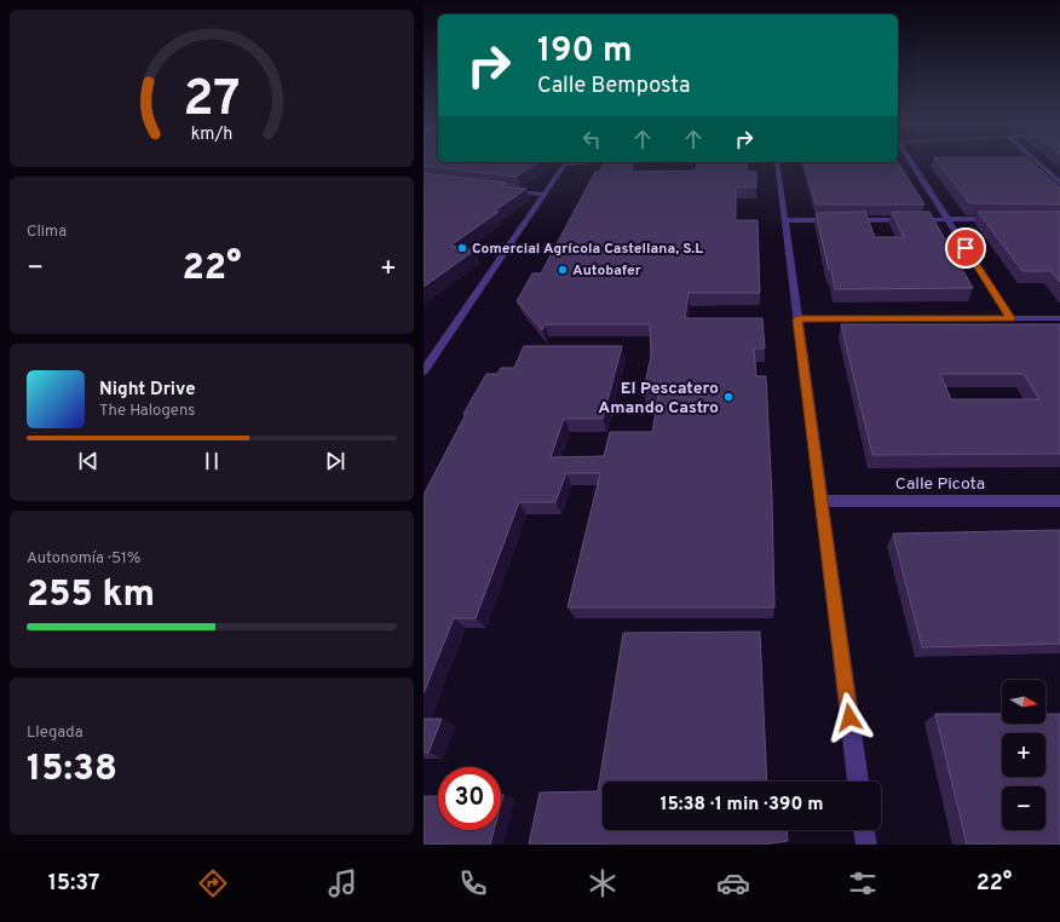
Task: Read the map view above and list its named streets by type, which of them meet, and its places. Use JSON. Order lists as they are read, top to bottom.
{
  "streets": {
    "street": ["Calle Picota"]
  },
  "places": ["Comercial Agrícola Castellana, S.L", "Autobafer", "El Pescatero Amando Castro"],
  "north": "right",
  "page": {
    "turn": ["190 m", "Calle Bemposta"],
    "tile": [
      "Clima",
      ["Autonomía · 51%", "255 km"],
      ["Llegada", "15:38"]
    ],
    "heat": ["−", "22°", "+"],
    "song": ["Night Drive", "The Halogens"],
    "map_buttons": ["+", "−"],
    "limit": "30",
    "trip": "15:38 · 1 min · 390 m",
    "tabs": ["15:37", "22°"],
    "gauge": ["27", "km/h"]
  }
}
